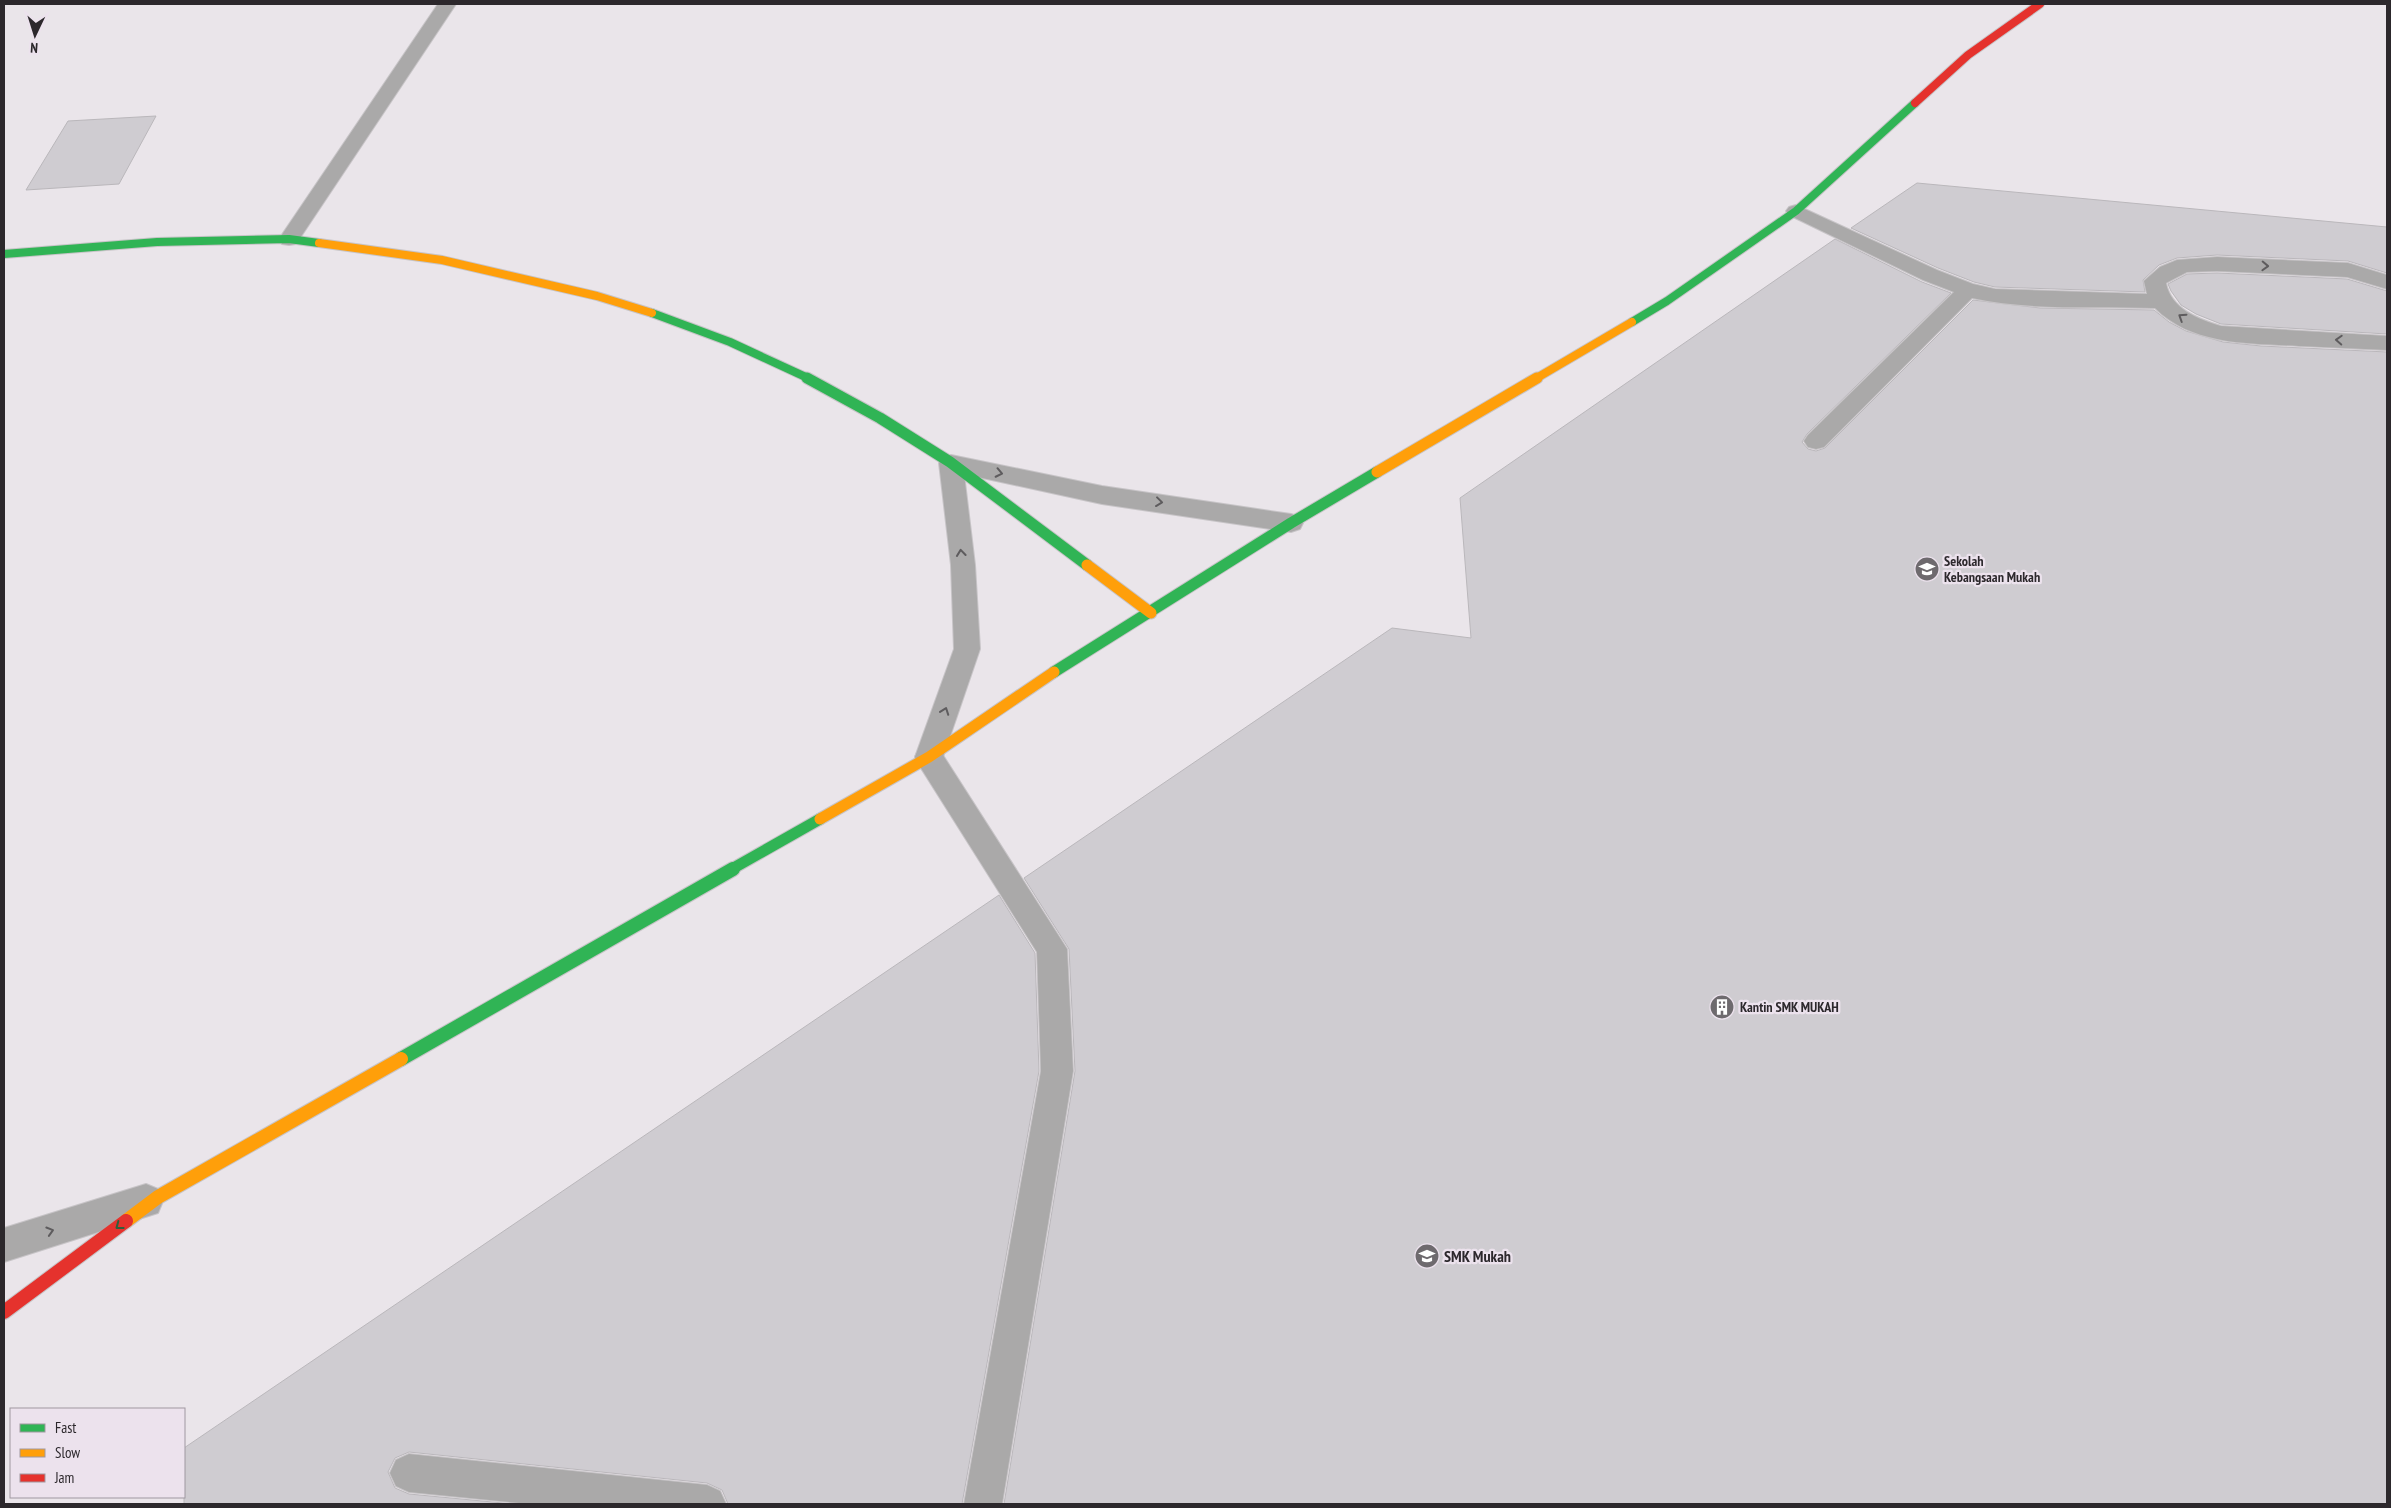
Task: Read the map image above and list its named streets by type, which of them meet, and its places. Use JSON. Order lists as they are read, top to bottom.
{
  "places": {
    "school or university": ["Sekolah Kebangsaan Mukah", "SMK Mukah"],
    "building": ["Kantin SMK MUKAH"]
  },
  "legend": ["Fast", "Slow", "Jam"],
  "north": "bottom"
}
